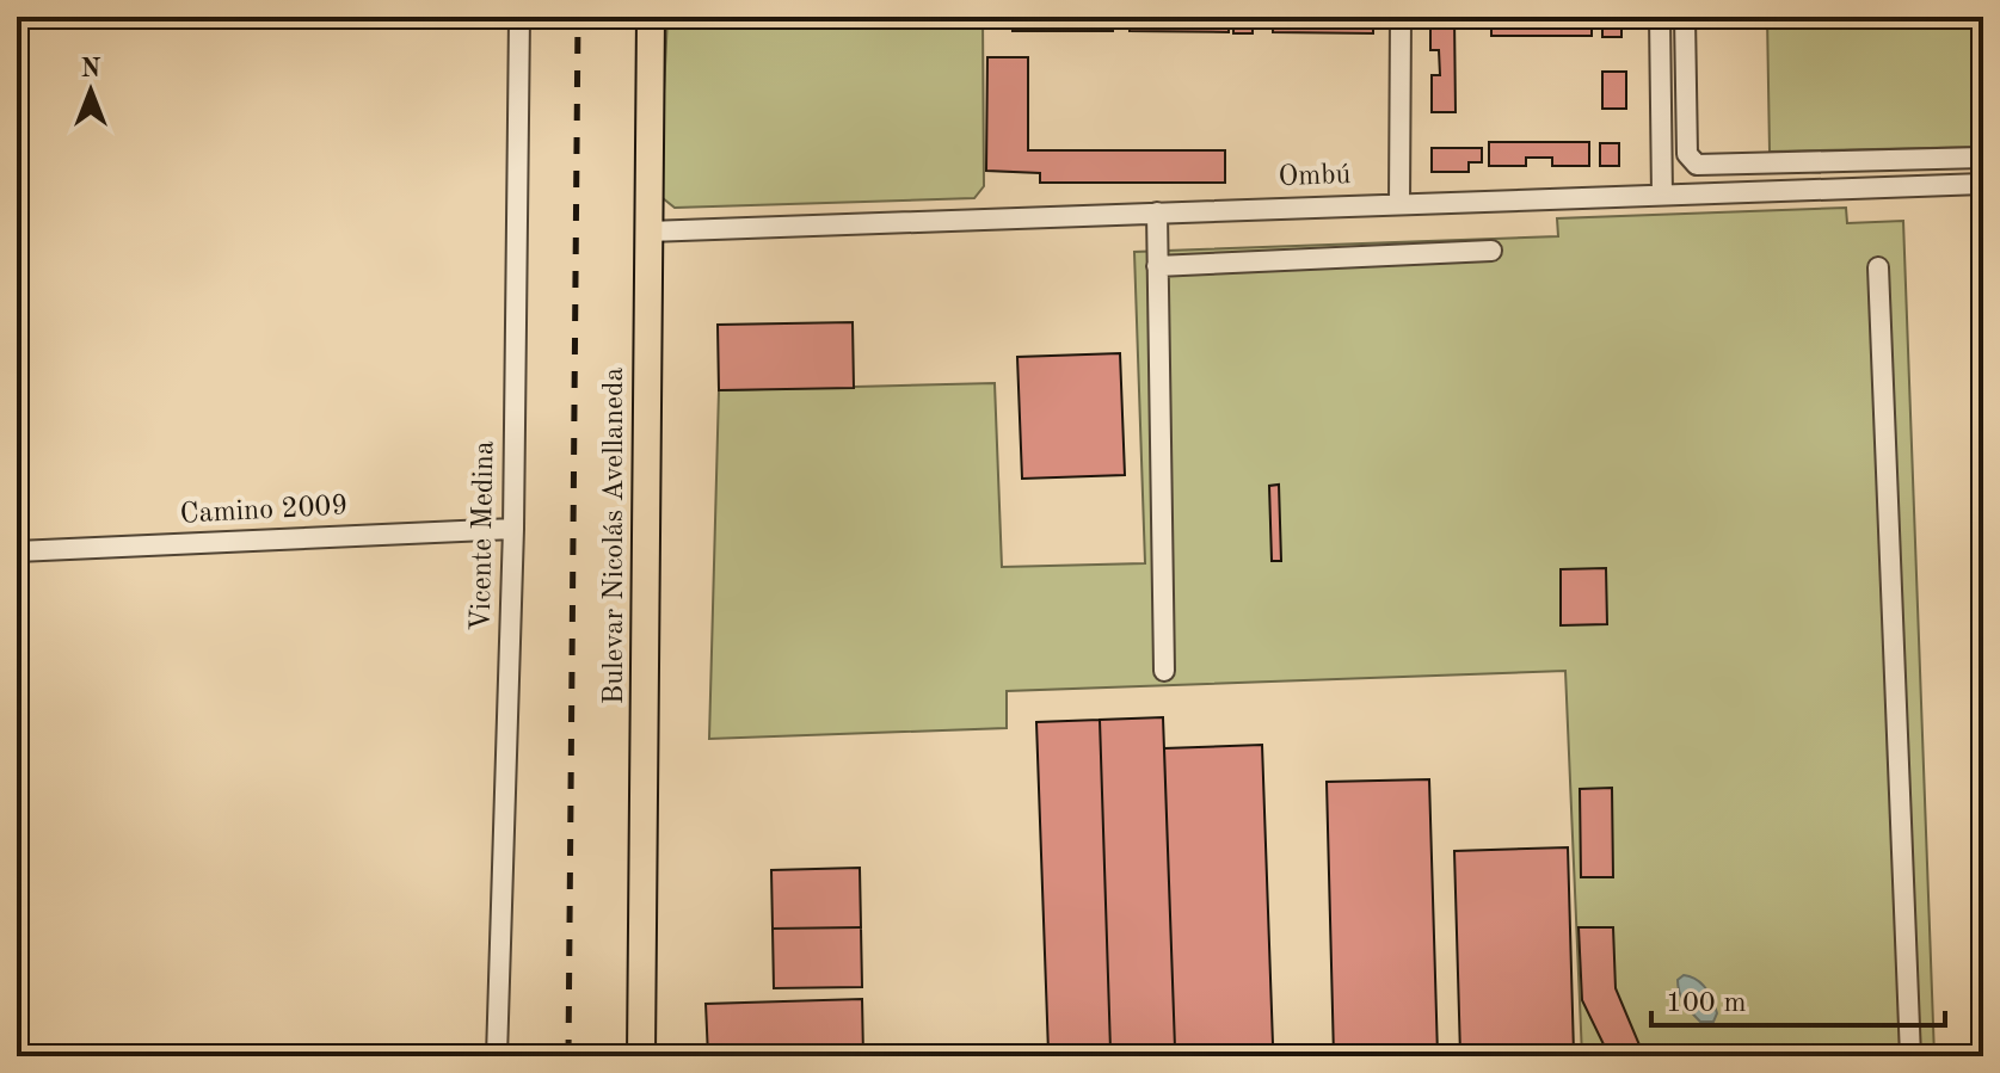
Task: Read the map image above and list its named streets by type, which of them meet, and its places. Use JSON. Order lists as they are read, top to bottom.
{
  "streets": {
    "main road": ["Bulevar Nicolás Avellaneda"],
    "street": ["Ombú", "Camino 2009", "Vicente Medina"]
  },
  "crossings": [
    ["Ombú", "Bulevar Nicolás Avellaneda"],
    ["Camino 2009", "Vicente Medina"]
  ],
  "scale_bar": "100 m",
  "north": "top"
}
